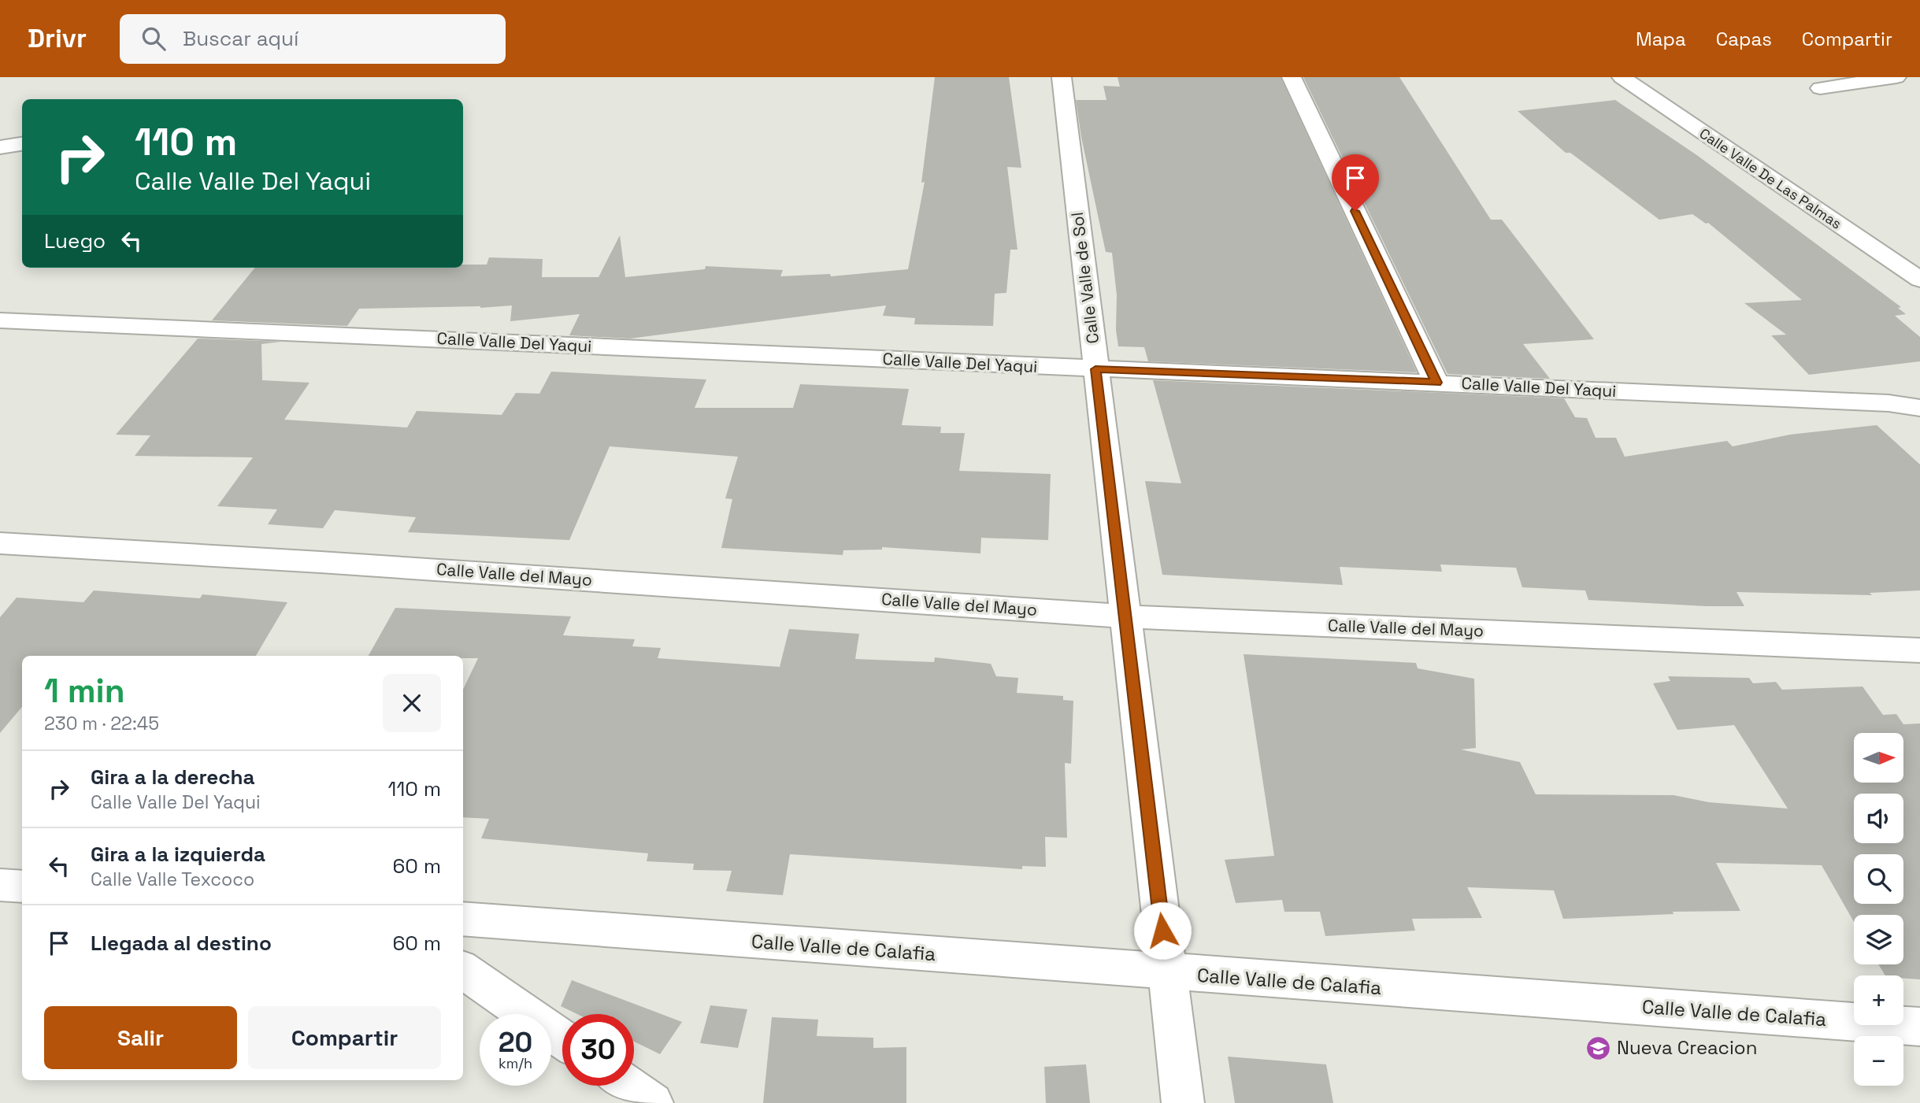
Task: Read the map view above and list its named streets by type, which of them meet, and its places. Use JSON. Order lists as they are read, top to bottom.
{
  "streets": {
    "street": [
      "Calle Valle De Las Palmas",
      "Calle Valle de Sol",
      "Calle Valle Del Yaqui",
      "Calle Valle del Mayo",
      "Calle Valle de Calafia"
    ]
  },
  "crossings": [
    ["Calle Valle de Sol", "Calle Valle Del Yaqui"],
    ["Calle Valle de Sol", "Calle Valle del Mayo"],
    ["Calle Valle de Sol", "Calle Valle de Calafia"]
  ],
  "places": {
    "school or university": ["Nueva Creacion"]
  },
  "north": "right",
  "page": {
    "header": "Drivr",
    "search": "Buscar aquí",
    "nav": ["Mapa", "Capas", "Compartir"],
    "turn": ["110 m", "Calle Valle Del Yaqui"],
    "then": "Luego",
    "heading": ["1 min", "230 m · 22:45"],
    "map_buttons": ["+", "−"],
    "list": [
      {
        "name": "Gira a la derecha",
        "note": "Calle Valle Del Yaqui",
        "value": "110 m"
      },
      {
        "name": "Gira a la izquierda",
        "note": "Calle Valle Texcoco",
        "value": "60 m"
      },
      {
        "name": "Llegada al destino",
        "value": "60 m"
      }
    ],
    "buttons": ["Salir", "Compartir"],
    "speed": "20 km/h",
    "limit": "30"
  }
}
